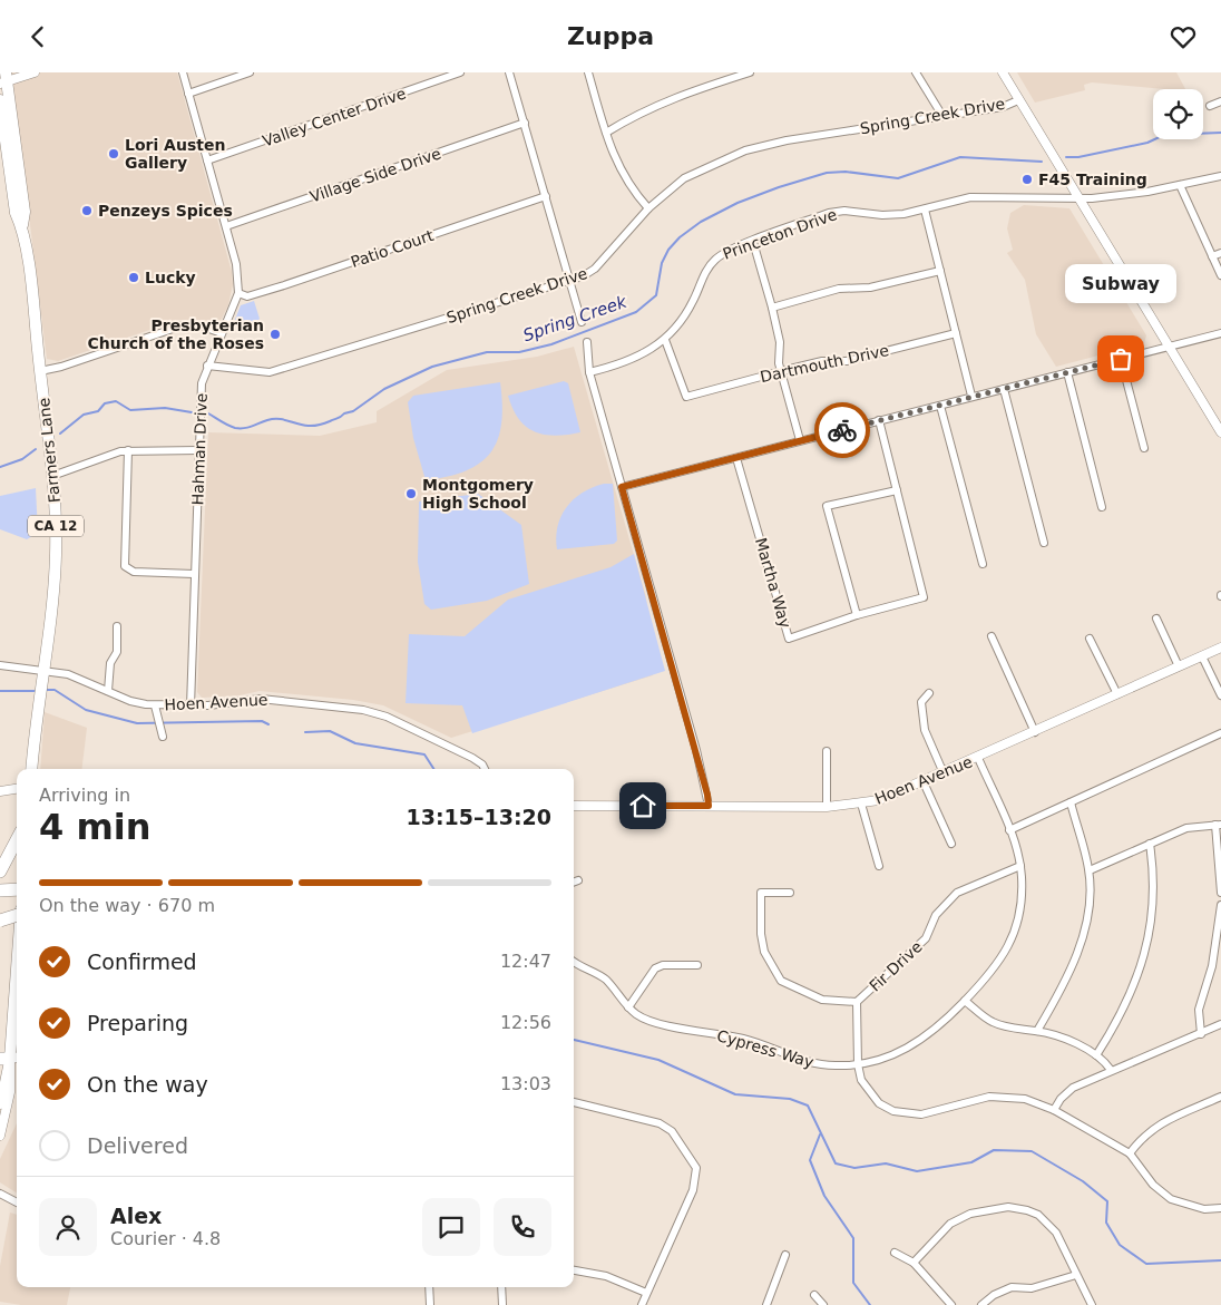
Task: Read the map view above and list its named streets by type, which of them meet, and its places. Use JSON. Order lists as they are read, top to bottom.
{
  "streets": {
    "main road": ["Farmers Lane", "CA 12"],
    "street": [
      "Spring Creek Drive",
      "Valley Center Drive",
      "Village Side Drive",
      "Princeton Drive",
      "Patio Court",
      "Dartmouth Drive",
      "Hahman Drive",
      "Martha Way",
      "Hoen Avenue",
      "Fir Drive",
      "Cypress Way"
    ]
  },
  "crossings": [
    ["Spring Creek Drive", "Hahman Drive"],
    ["Valley Center Drive", "Hahman Drive"],
    ["Village Side Drive", "Hahman Drive"],
    ["Princeton Drive", "Dartmouth Drive"],
    ["Patio Court", "Hahman Drive"],
    ["Hahman Drive", "Hoen Avenue"],
    ["Farmers Lane", "Hoen Avenue"],
    ["Hoen Avenue", "Cypress Way"],
    ["Fir Drive", "Cypress Way"]
  ],
  "water": ["Spring Creek"],
  "places": [
    "Lori Austen Gallery",
    "F45 Training",
    "Penzeys Spices",
    "Lucky",
    "Presbyterian Church of the Roses",
    "Subway",
    "Montgomery High School"
  ],
  "page": {
    "header": "Zuppa",
    "bubble": "Subway",
    "heading": ["4 min", "Arriving in", "13:15–13:20"],
    "panel": ["Alex", "Courier · 4.8"],
    "bar": "On the way · 670 m",
    "list": [
      ["Confirmed", "12:47"],
      ["Preparing", "12:56"],
      ["On the way", "13:03"],
      "Delivered"
    ]
  }
}
